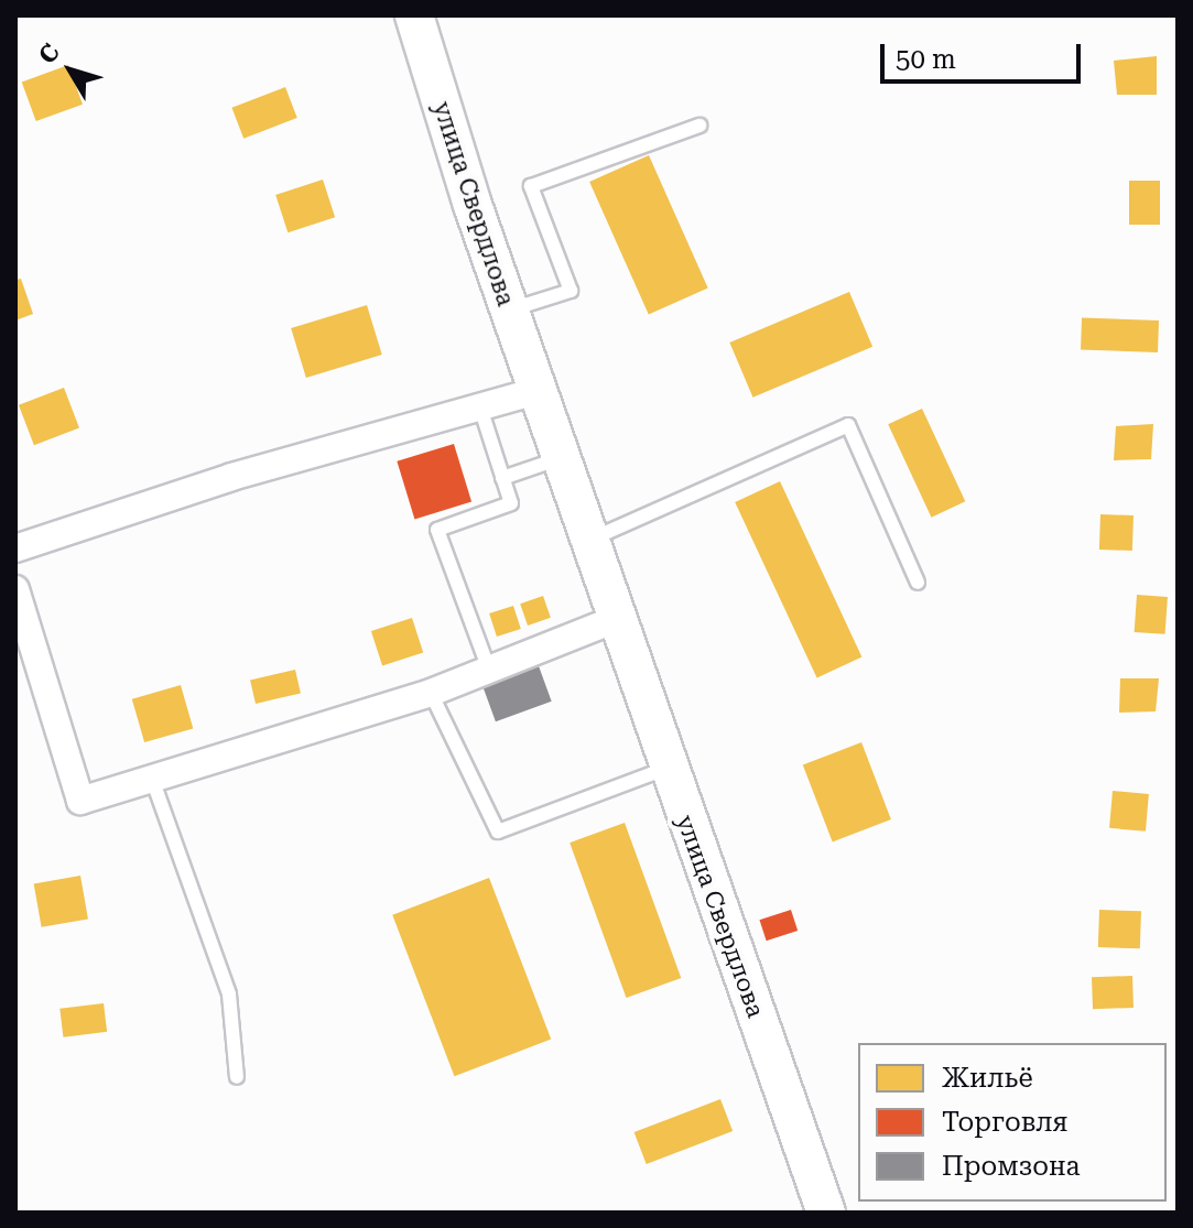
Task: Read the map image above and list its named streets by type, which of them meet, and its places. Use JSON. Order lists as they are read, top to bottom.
{
  "streets": {
    "main road": ["улица Свердлова"]
  },
  "legend": ["Жильё", "Торговля", "Промзона"],
  "scale_bar": "50 m",
  "north": "top left"
}
